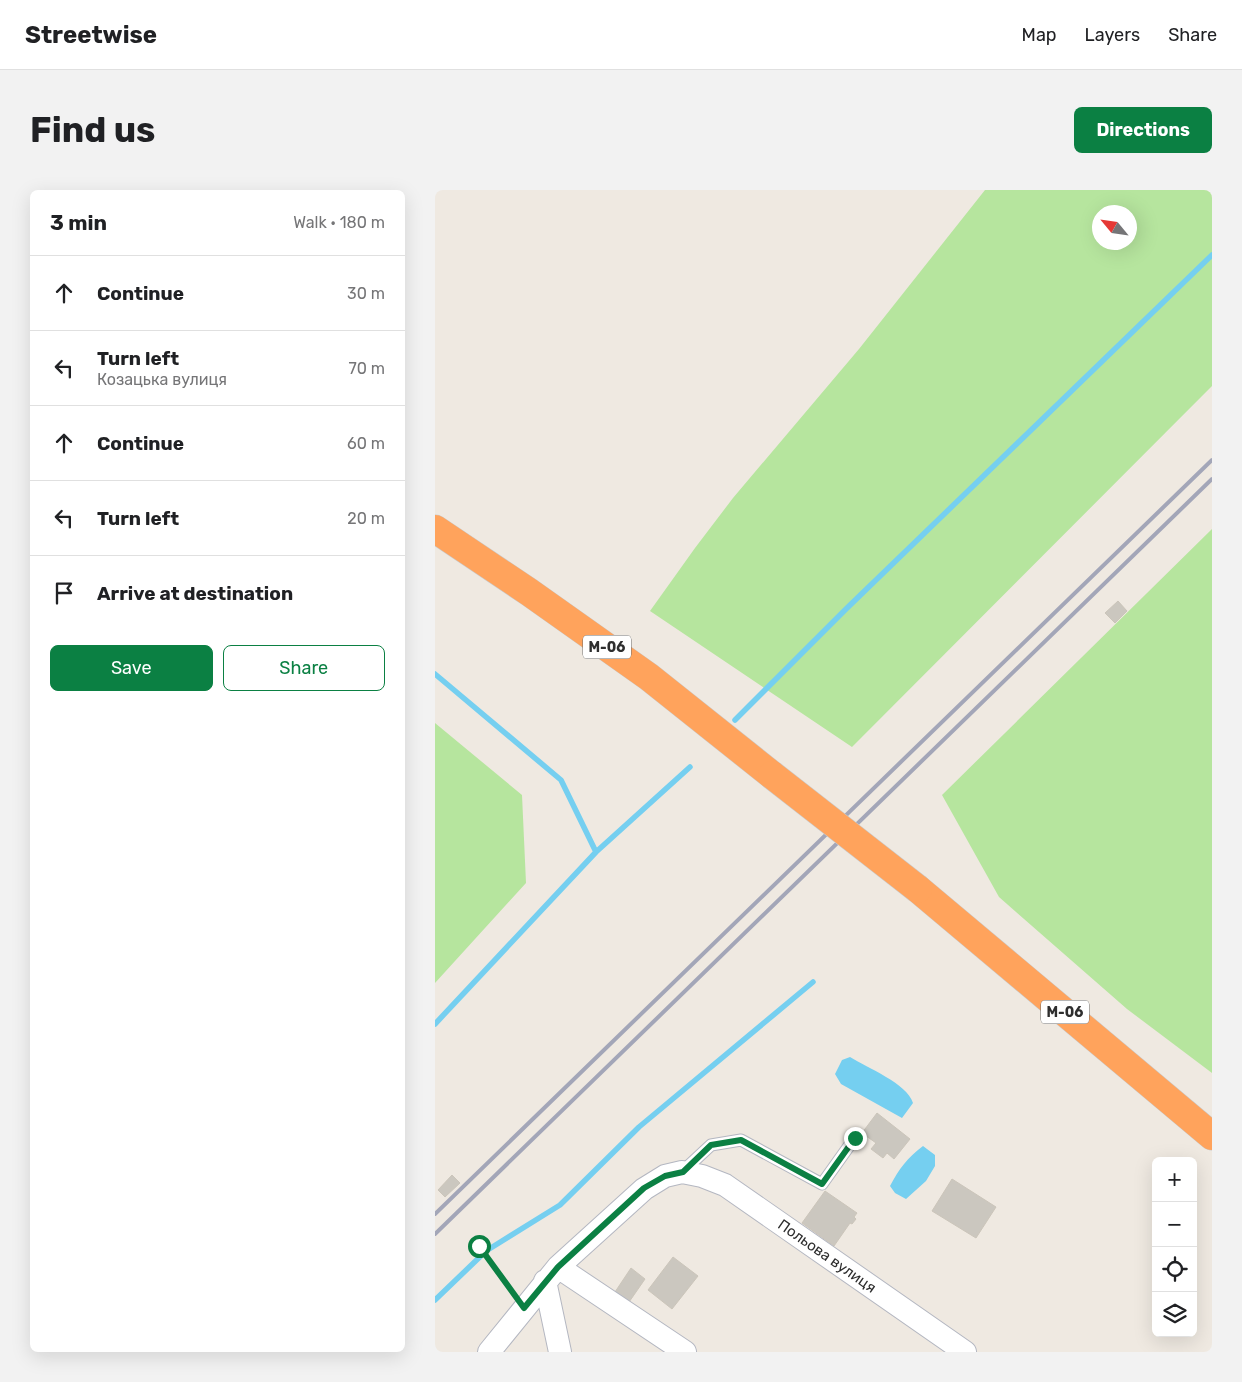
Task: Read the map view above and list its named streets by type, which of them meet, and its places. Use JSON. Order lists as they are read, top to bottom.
{
  "streets": {
    "highway": ["М-06"],
    "street": ["Польова вулиця"]
  },
  "north": "top left",
  "page": {
    "header": "Streetwise",
    "nav": ["Map", "Layers", "Share"],
    "buttons": [
      "Directions",
      ["Save", "Share"]
    ],
    "title": "Find us",
    "heading": ["3 min", "Walk · 180 m"],
    "list": [
      ["Continue", "30 m"],
      ["Turn left", "Козацька вулиця", "70 m"],
      ["Continue", "60 m"],
      ["Turn left", "20 m"],
      "Arrive at destination"
    ],
    "map_buttons": ["+", "−"]
  }
}
